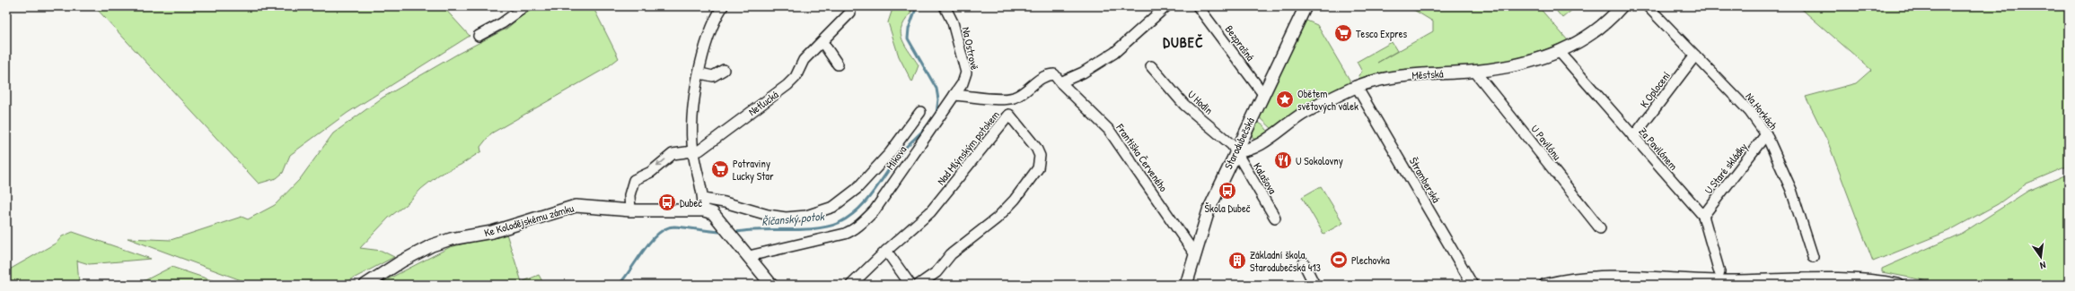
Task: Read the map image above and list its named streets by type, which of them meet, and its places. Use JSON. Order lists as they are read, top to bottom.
{
  "streets": {
    "street": [
      "Bezprašná",
      "Na Ostrově",
      "Městská",
      "K Oplocení",
      "U Hodin",
      "Netlucká",
      "Na Horkách",
      "U Pavilónu",
      "Starodubečská",
      "Nad Mlýnským potokem",
      "Za Pavilónem",
      "Mikova",
      "Františka Červeného",
      "U Staré skládky",
      "Kalašova",
      "Štramberská",
      "Ke Kolodějskému zámku"
    ]
  },
  "crossings": [
    ["Bezprašná", "Starodubečská"],
    ["Na Ostrově", "Mikova"],
    ["Na Ostrově", "Františka Červeného"],
    ["Městská", "U Hodin"],
    ["Městská", "U Pavilónu"],
    ["Městská", "Starodubečská"],
    ["Městská", "Za Pavilónem"],
    ["Městská", "Kalašova"],
    ["Městská", "Štramberská"],
    ["K Oplocení", "Na Horkách"],
    ["K Oplocení", "Za Pavilónem"],
    ["U Hodin", "Starodubečská"],
    ["U Hodin", "Kalašova"],
    ["Netlucká", "Ke Kolodějskému zámku"],
    ["Na Horkách", "U Staré skládky"],
    ["Starodubečská", "Františka Červeného"],
    ["Starodubečská", "Kalašova"],
    ["Za Pavilónem", "U Staré skládky"],
    ["Mikova", "Františka Červeného"]
  ],
  "districts": ["DUBEČ"],
  "water": ["Říčanský potok"],
  "places": {
    "supermarket": ["Tesco Expres", "Potraviny Lucky Star"],
    "place": ["Obětem světových válek"],
    "restaurant": ["U Sokolovny"],
    "bus stop": ["Škola Dubeč", "Dubeč"],
    "sports": ["Plechovka"],
    "building": ["Základní škola, Starodubečská 413"]
  },
  "north": "bottom"
}
